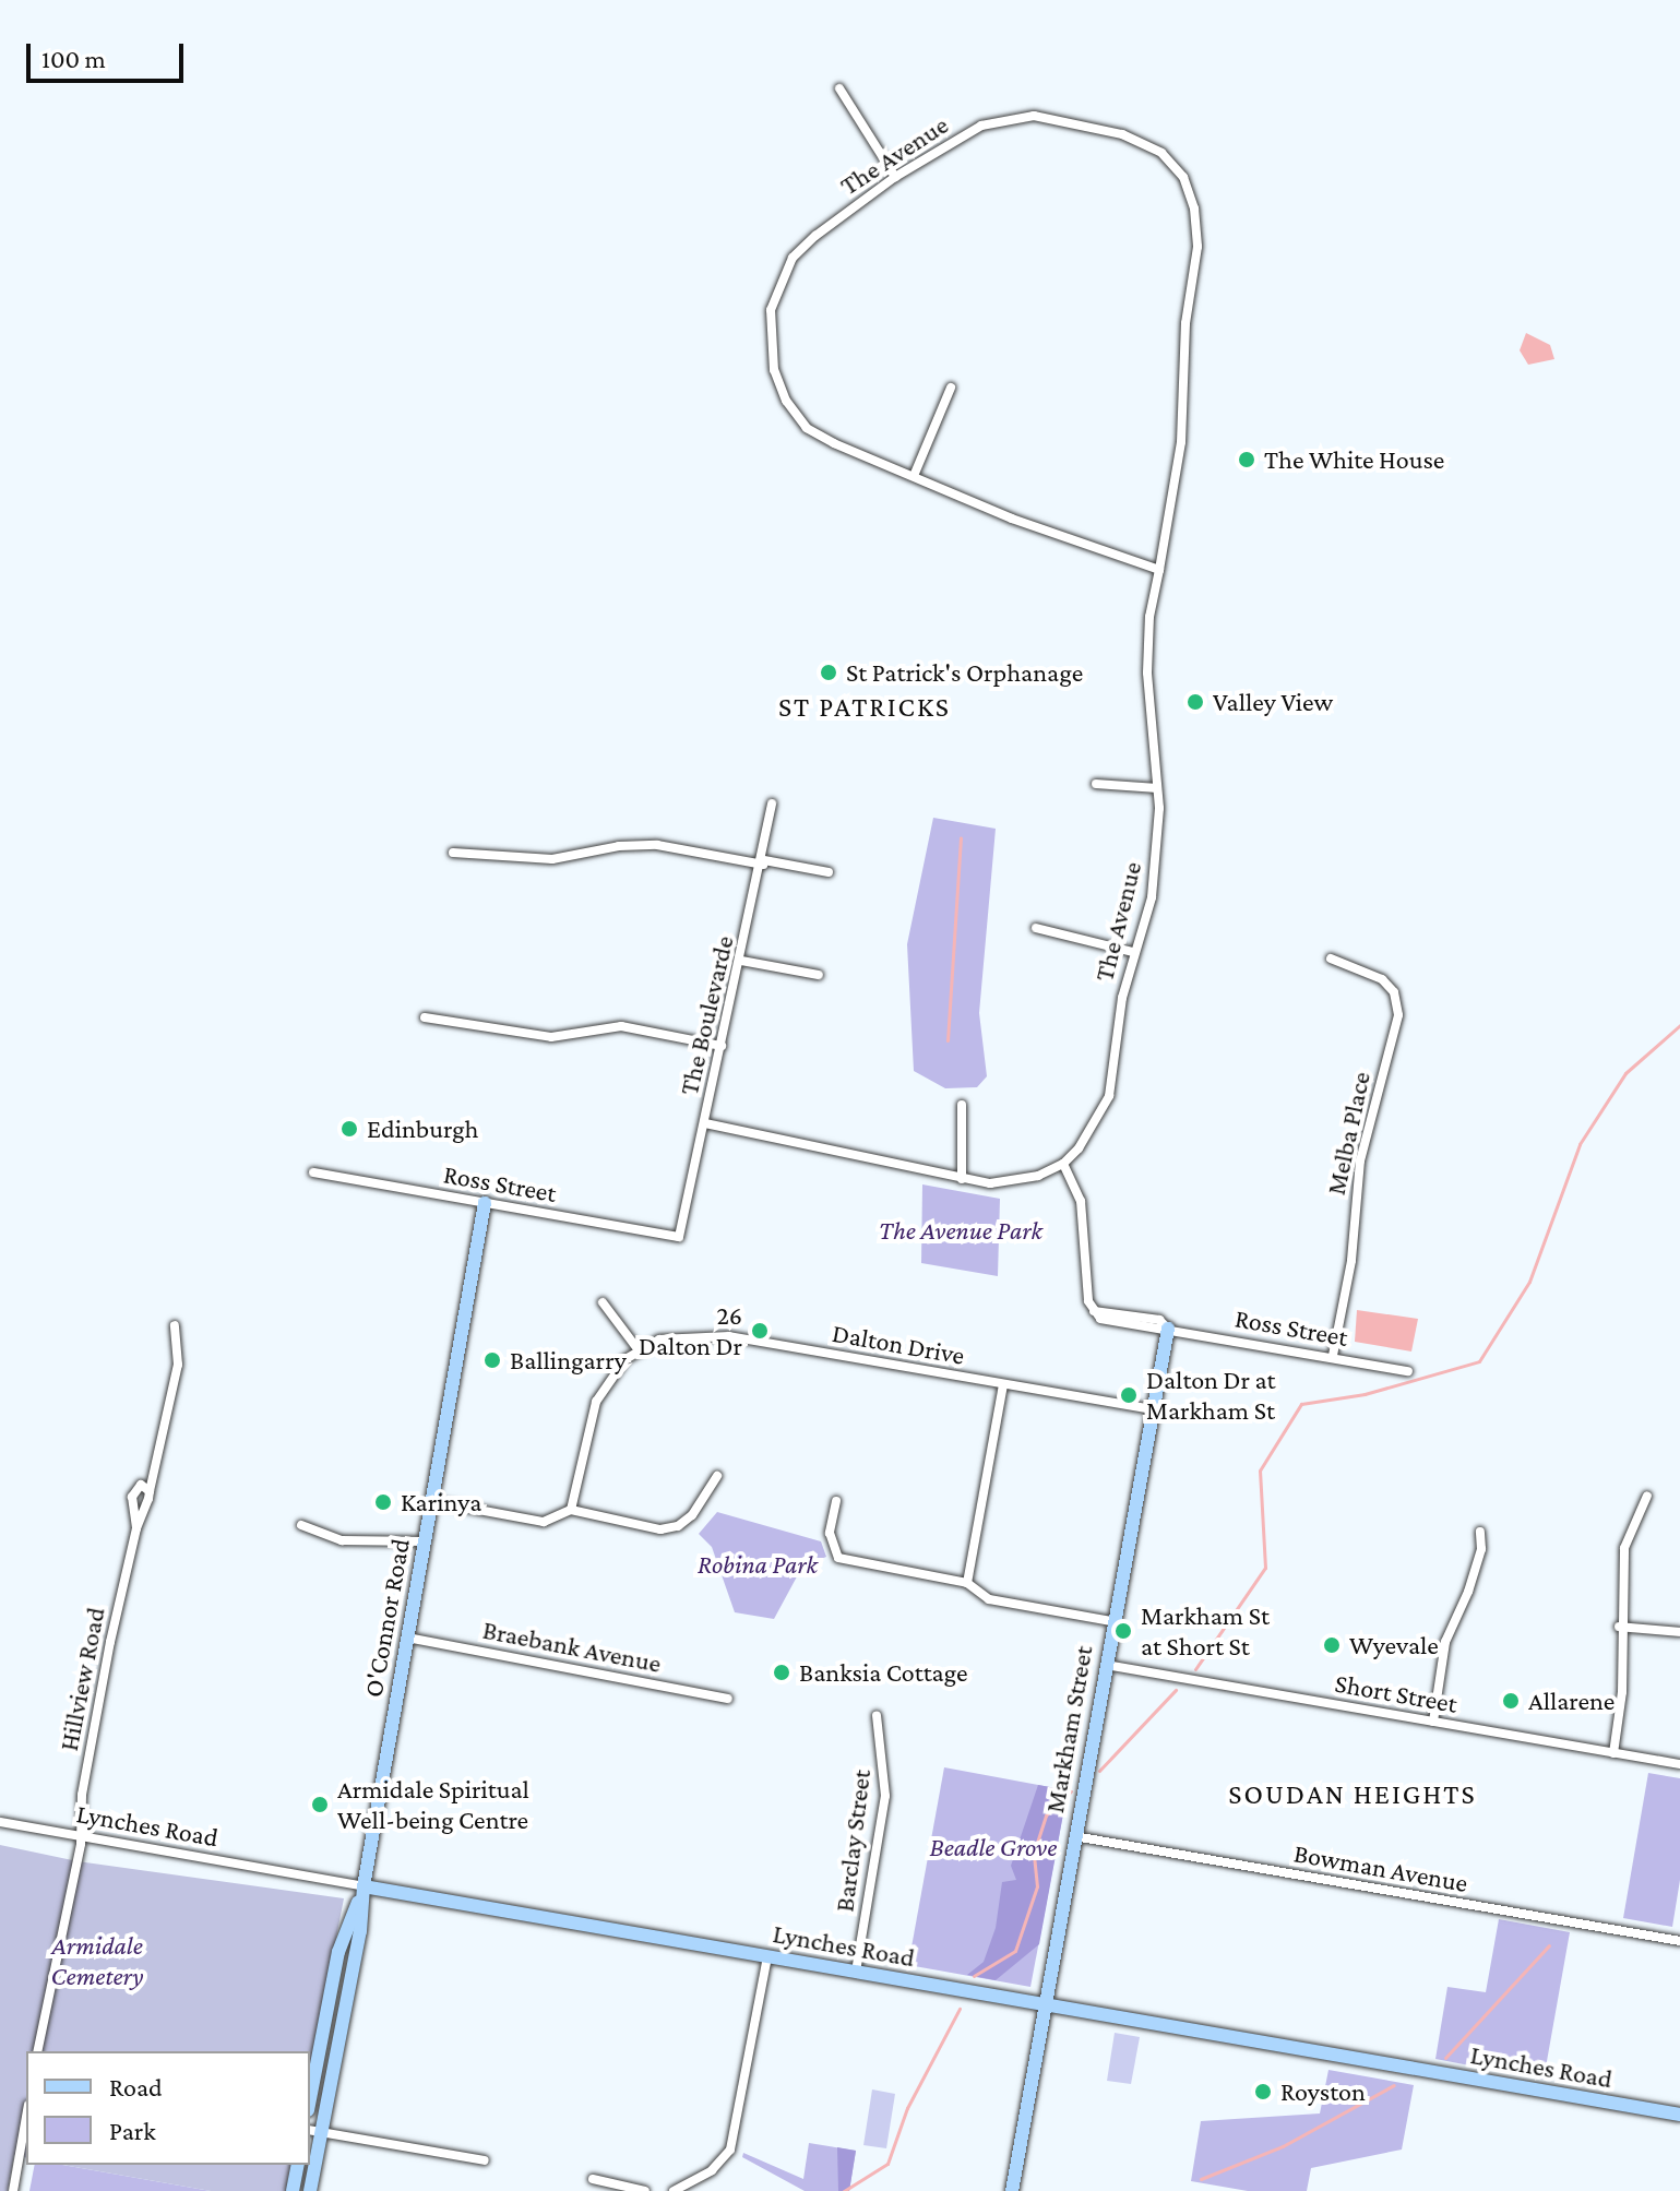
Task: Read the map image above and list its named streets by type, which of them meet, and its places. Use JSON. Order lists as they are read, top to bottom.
{
  "streets": {
    "street": [
      "The Avenue",
      "The Boulevarde",
      "Melba Place",
      "Ross Street",
      "Dalton Drive",
      "O'Connor Road",
      "Braebank Avenue",
      "Hillview Road",
      "Short Street",
      "Markham Street",
      "Lynches Road",
      "Barclay Street",
      "Bowman Avenue"
    ]
  },
  "crossings": [
    ["The Avenue", "The Boulevarde"],
    ["The Avenue", "Ross Street"],
    ["The Boulevarde", "Ross Street"],
    ["Melba Place", "Ross Street"],
    ["Ross Street", "O'Connor Road"],
    ["Ross Street", "Markham Street"],
    ["Dalton Drive", "Markham Street"],
    ["O'Connor Road", "Braebank Avenue"],
    ["O'Connor Road", "Lynches Road"],
    ["Hillview Road", "Lynches Road"],
    ["Short Street", "Markham Street"],
    ["Markham Street", "Lynches Road"],
    ["Markham Street", "Bowman Avenue"],
    ["Lynches Road", "Barclay Street"]
  ],
  "districts": ["ST PATRICKS", "SOUDAN HEIGHTS"],
  "parks": [
    "The Avenue Park",
    "Robina Park",
    "Beadle Grove",
    "Armidale Cemetery"
  ],
  "places": [
    "The White House",
    "St Patrick's Orphanage",
    "Valley View",
    "Edinburgh",
    "26 Dalton Dr",
    "Ballingarry",
    "Dalton Dr at Markham St",
    "Karinya",
    "Markham St at Short St",
    "Wyevale",
    "Banksia Cottage",
    "Allarene",
    "Armidale Spiritual Well-being Centre",
    "Royston"
  ],
  "legend": ["Road", "Park"],
  "scale_bar": "100 m"
}
